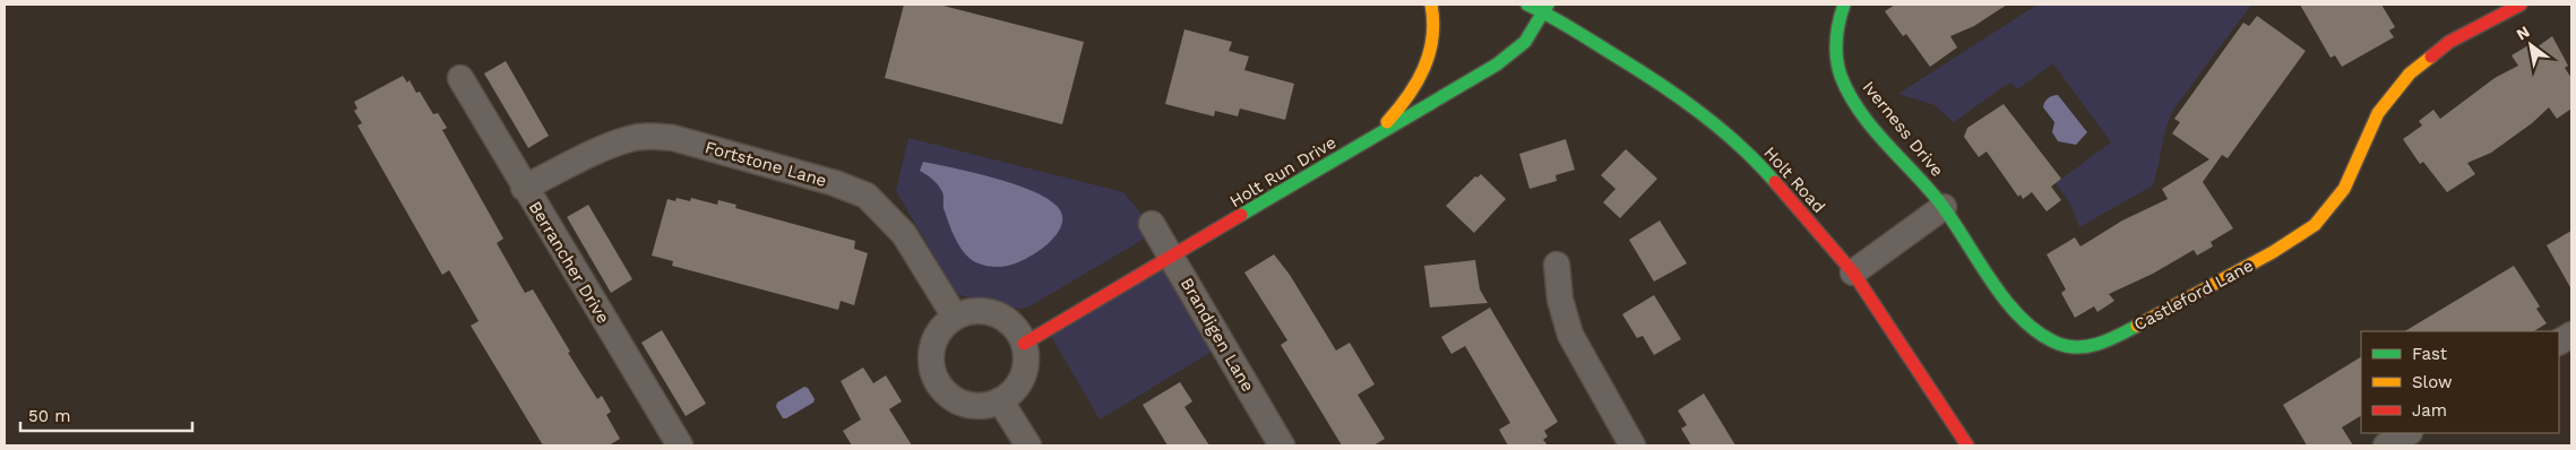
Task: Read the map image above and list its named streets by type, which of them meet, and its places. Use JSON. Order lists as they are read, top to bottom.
{
  "streets": {
    "street": [
      "Iverness Drive",
      "Fortstone Lane",
      "Holt Run Drive",
      "Holt Road",
      "Berrancher Drive",
      "Castleford Lane",
      "Brandigen Lane"
    ]
  },
  "crossings": [
    ["Iverness Drive", "Castleford Lane"],
    ["Fortstone Lane", "Holt Run Drive"],
    ["Fortstone Lane", "Berrancher Drive"],
    ["Holt Run Drive", "Holt Road"],
    ["Holt Run Drive", "Brandigen Lane"]
  ],
  "legend": ["Fast", "Slow", "Jam"],
  "scale_bar": "50 m",
  "north": "top left"
}
